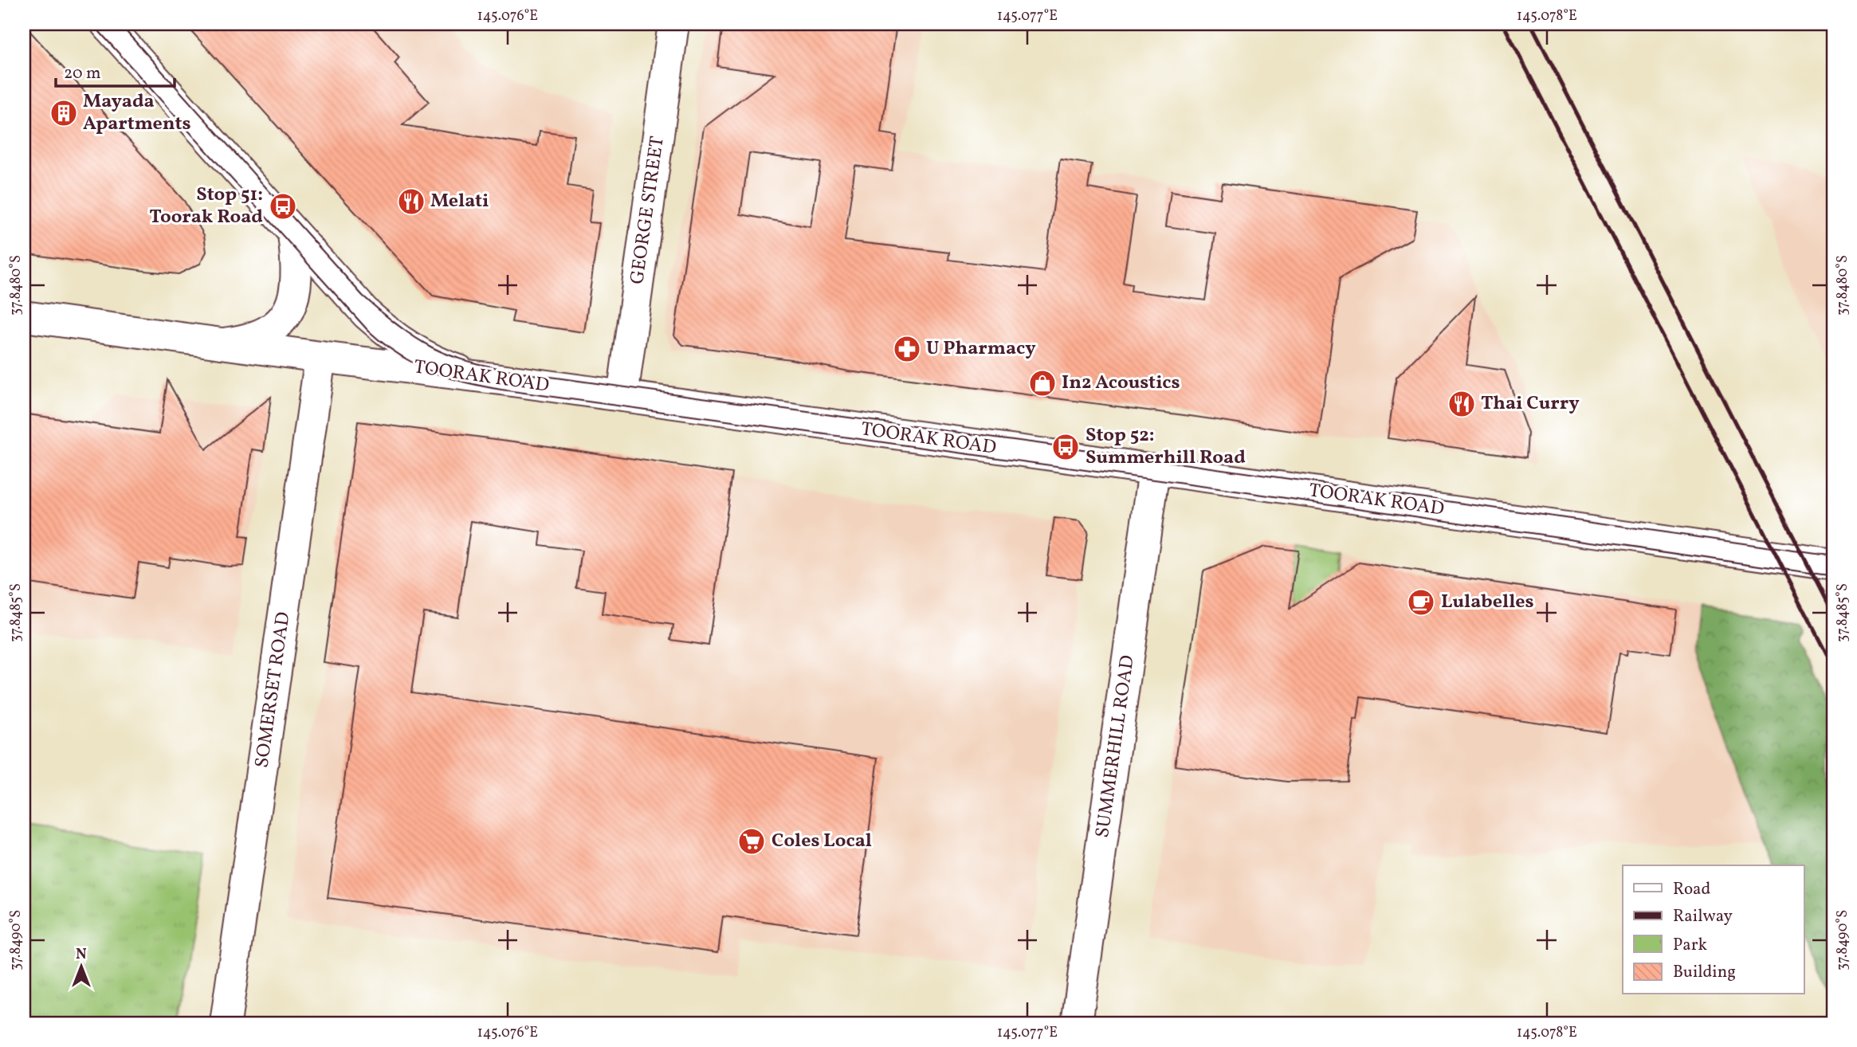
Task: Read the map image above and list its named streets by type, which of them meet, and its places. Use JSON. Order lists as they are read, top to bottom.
{
  "streets": {
    "main road": [
      "GEORGE STREET",
      "TOORAK ROAD",
      "SOMERSET ROAD",
      "SUMMERHILL ROAD"
    ]
  },
  "crossings": [
    ["GEORGE STREET", "TOORAK ROAD"],
    ["TOORAK ROAD", "SOMERSET ROAD"],
    ["TOORAK ROAD", "SUMMERHILL ROAD"]
  ],
  "places": {
    "building": ["Mayada Apartments"],
    "restaurant": ["Melati", "Thai Curry"],
    "bus stop": ["Stop 51: Toorak Road", "Stop 52: Summerhill Road"],
    "pharmacy": ["U Pharmacy"],
    "shop": ["In2 Acoustics"],
    "cafe": ["Lulabelles"],
    "supermarket": ["Coles Local"]
  },
  "legend": [
    "Road",
    "Railway",
    "Park",
    "Building"
  ],
  "scale_bar": "20 m",
  "north": "top",
  "coordinates": [
    "145.076°E",
    "145.077°E",
    "145.078°E",
    "37.8480°S",
    "37.8485°S",
    "37.8490°S"
  ]
}
